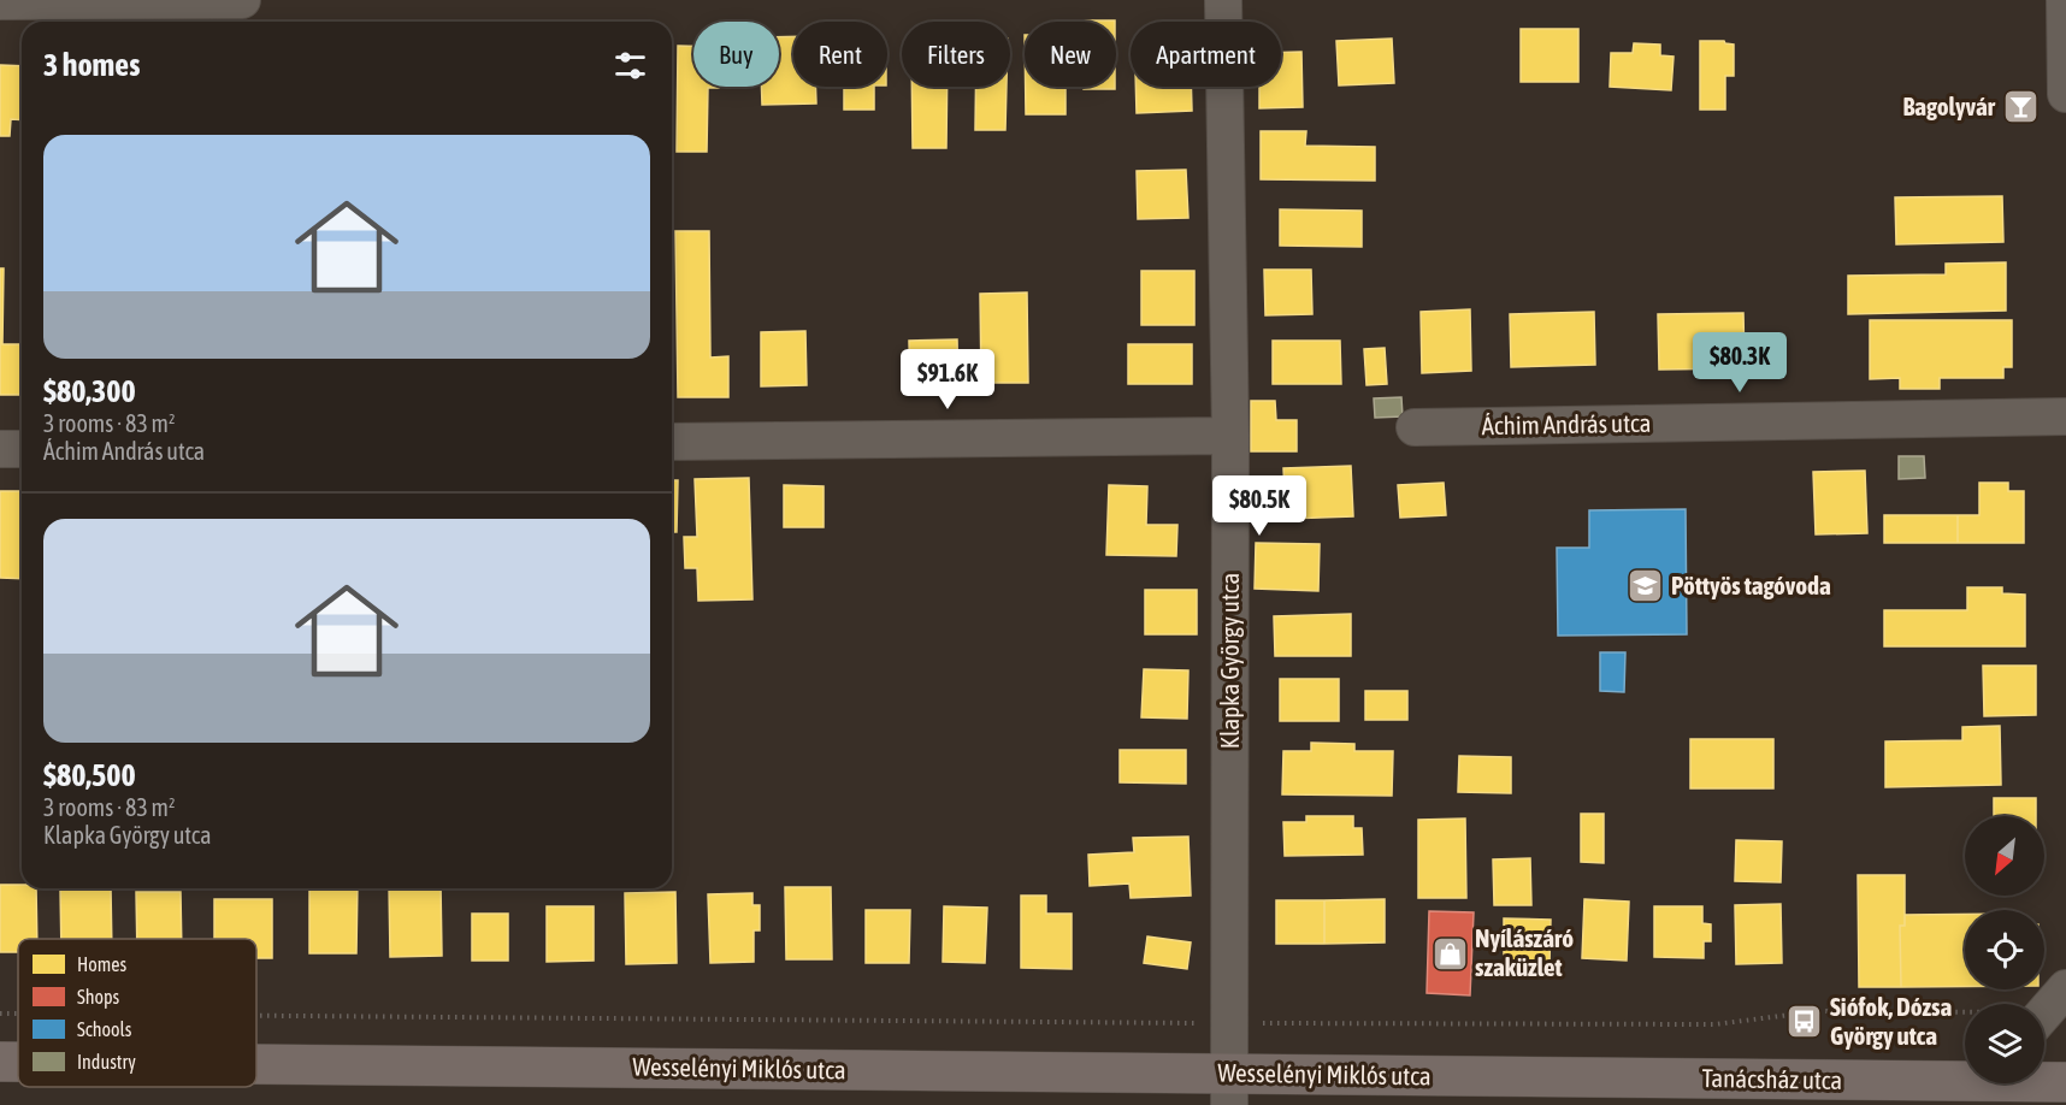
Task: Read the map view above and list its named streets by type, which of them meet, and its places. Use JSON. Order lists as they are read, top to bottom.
{
  "streets": {
    "main road": ["Wesselényi Miklós utca", "Tanácsház utca"],
    "street": ["Áchim András utca", "Klapka György utca"]
  },
  "crossings": [
    ["Klapka György utca", "Wesselényi Miklós utca"],
    ["Wesselényi Miklós utca", "Tanácsház utca"]
  ],
  "places": {
    "bar": ["Bagolyvár"],
    "school or university": ["Pöttyös tagóvoda"],
    "shop": ["Nyílászáró szaküzlet"],
    "bus stop": ["Siófok, Dózsa György utca"]
  },
  "legend": [
    "Homes",
    "Shops",
    "Schools",
    "Industry"
  ],
  "north": "bottom left",
  "page": {
    "chip": [
      "Buy",
      "Rent",
      "Filters",
      "New",
      "Apartment"
    ],
    "heading": "3 homes",
    "list": [
      {
        "name": "$80,300",
        "note": "3 rooms · 83 m² · Áchim András utca"
      },
      {
        "name": "$80,500",
        "note": "3 rooms · 83 m² · Klapka György utca"
      }
    ],
    "price": ["$80.3K", "$91.6K", "$80.5K"]
  }
}
